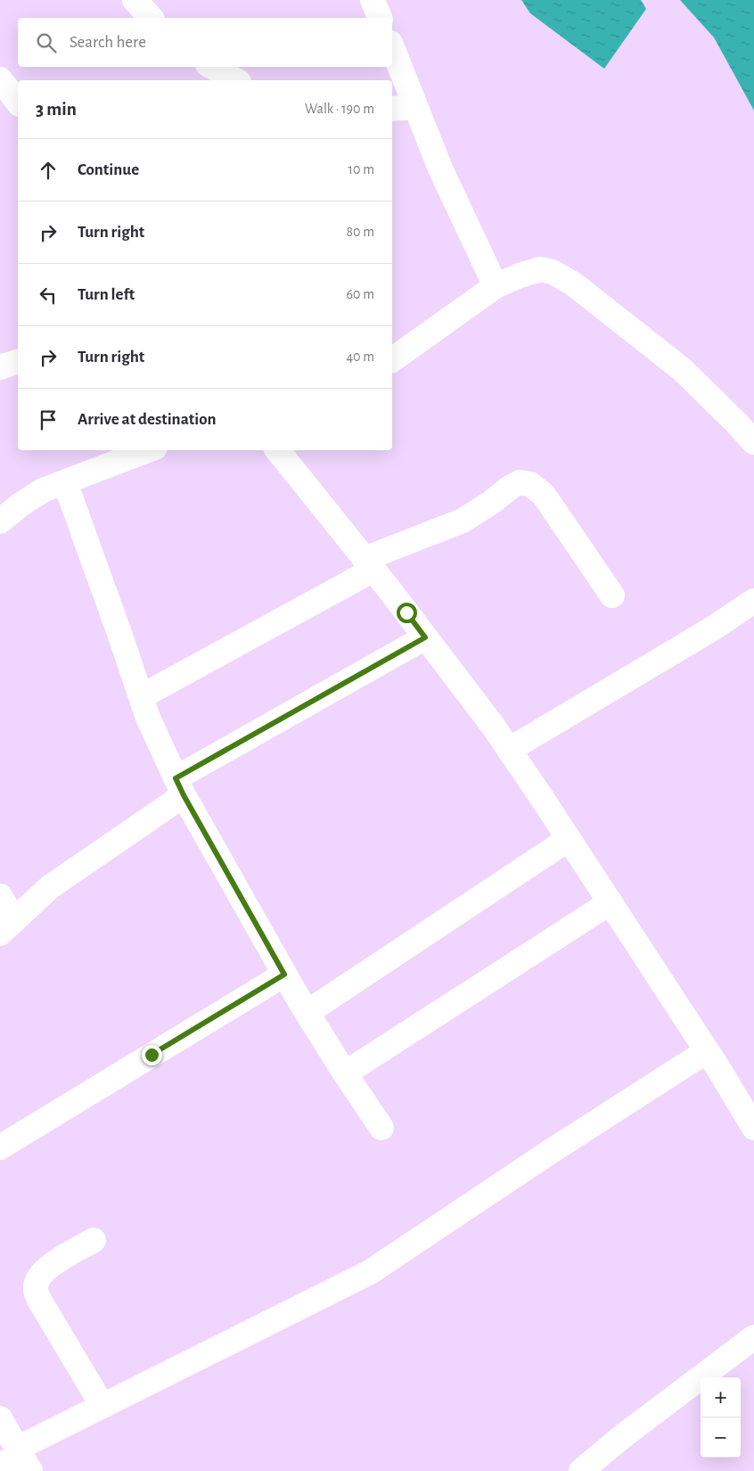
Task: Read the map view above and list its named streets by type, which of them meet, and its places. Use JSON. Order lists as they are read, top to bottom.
{
  "page": {
    "search": "Search here",
    "heading": ["3 min", "Walk · 190 m"],
    "list": [
      ["Continue", "10 m"],
      ["Turn right", "80 m"],
      ["Turn left", "60 m"],
      ["Turn right", "40 m"],
      "Arrive at destination"
    ],
    "map_buttons": ["+", "−"]
  }
}
